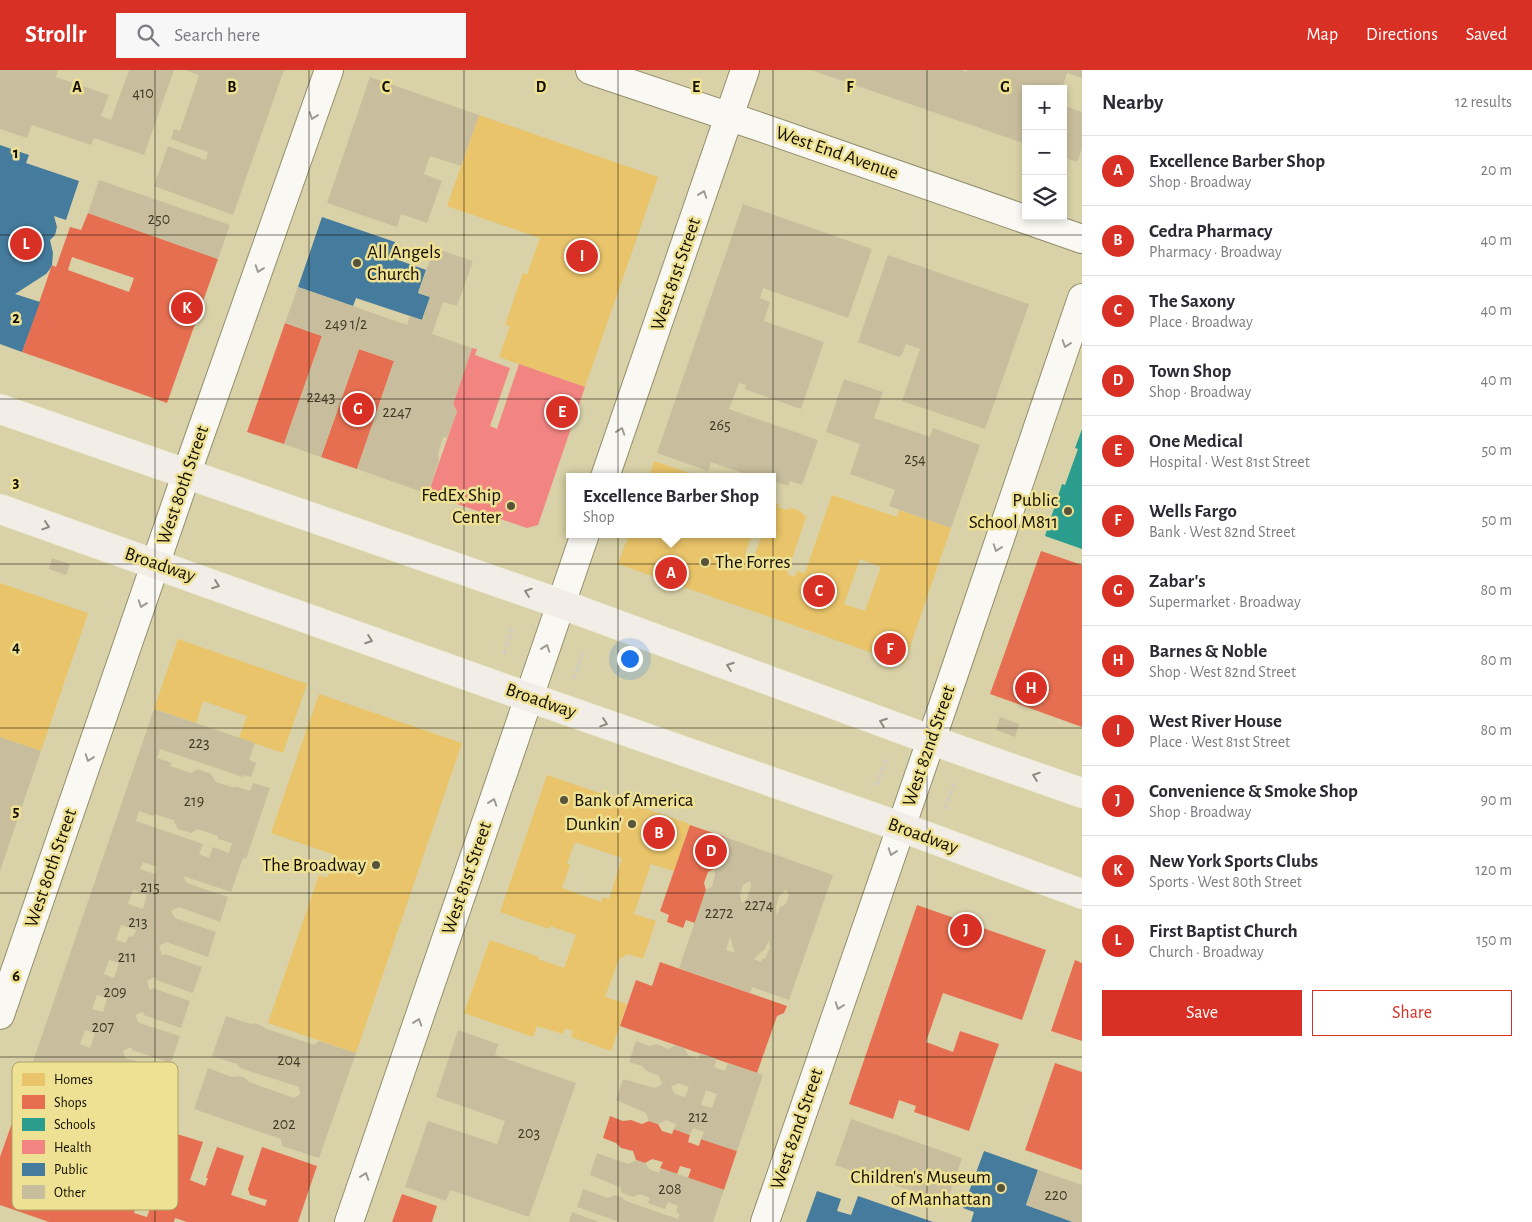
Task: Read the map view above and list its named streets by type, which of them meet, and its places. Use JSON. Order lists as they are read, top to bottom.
{
  "streets": {
    "main road": ["Broadway"],
    "street": [
      "West End Avenue",
      "West 81st Street",
      "West 80th Street",
      "West 82nd Street"
    ]
  },
  "crossings": [
    ["West End Avenue", "West 81st Street"],
    ["West 81st Street", "Broadway"],
    ["West 80th Street", "Broadway"],
    ["Broadway", "West 82nd Street"]
  ],
  "one_way": ["West 81st Street", "West 80th Street", "West 82nd Street"],
  "places": [
    "All Angels Church",
    "FedEx Ship Center",
    "Public School M811",
    "The Forres",
    "Bank of America",
    "Dunkin'",
    "The Broadway",
    "Children's Museum of Manhattan"
  ],
  "house_numbers": [
    "410",
    "250",
    "249 1/2",
    "2243",
    "2247",
    "265",
    "254",
    "223",
    "219",
    "215",
    "2274",
    "2272",
    "213",
    "211",
    "209",
    "207",
    "204",
    "212",
    "202",
    "203",
    "208",
    "220"
  ],
  "legend": [
    "Homes",
    "Shops",
    "Schools",
    "Health",
    "Public",
    "Other"
  ],
  "page": {
    "header": "Strollr",
    "search": "Search here",
    "nav": ["Map", "Directions", "Saved"],
    "heading": ["Nearby", "12 results"],
    "map_buttons": ["+", "−"],
    "list": [
      {
        "mark": "A",
        "name": "Excellence Barber Shop",
        "note": "Shop · Broadway",
        "value": "20 m"
      },
      {
        "mark": "B",
        "name": "Cedra Pharmacy",
        "note": "Pharmacy · Broadway",
        "value": "40 m"
      },
      {
        "mark": "C",
        "name": "The Saxony",
        "note": "Place · Broadway",
        "value": "40 m"
      },
      {
        "mark": "D",
        "name": "Town Shop",
        "note": "Shop · Broadway",
        "value": "40 m"
      },
      {
        "mark": "E",
        "name": "One Medical",
        "note": "Hospital · West 81st Street",
        "value": "50 m"
      },
      {
        "mark": "F",
        "name": "Wells Fargo",
        "note": "Bank · West 82nd Street",
        "value": "50 m"
      },
      {
        "mark": "G",
        "name": "Zabar's",
        "note": "Supermarket · Broadway",
        "value": "80 m"
      },
      {
        "mark": "H",
        "name": "Barnes & Noble",
        "note": "Shop · West 82nd Street",
        "value": "80 m"
      },
      {
        "mark": "I",
        "name": "West River House",
        "note": "Place · West 81st Street",
        "value": "80 m"
      },
      {
        "mark": "J",
        "name": "Convenience & Smoke Shop",
        "note": "Shop · Broadway",
        "value": "90 m"
      },
      {
        "mark": "K",
        "name": "New York Sports Clubs",
        "note": "Sports · West 80th Street",
        "value": "120 m"
      },
      {
        "mark": "L",
        "name": "First Baptist Church",
        "note": "Church · Broadway",
        "value": "150 m"
      }
    ],
    "pins": [
      "L",
      "I",
      "K",
      "G",
      "E",
      "A",
      "C",
      "F",
      "H",
      "B",
      "D",
      "J"
    ],
    "popup": ["Excellence Barber Shop", "Shop"],
    "buttons": ["Save", "Share"]
  },
  "grid": {
    "columns": [
      "A",
      "B",
      "C",
      "D",
      "E",
      "F",
      "G"
    ],
    "rows": [
      "1",
      "2",
      "3",
      "4",
      "5",
      "6"
    ]
  }
}
